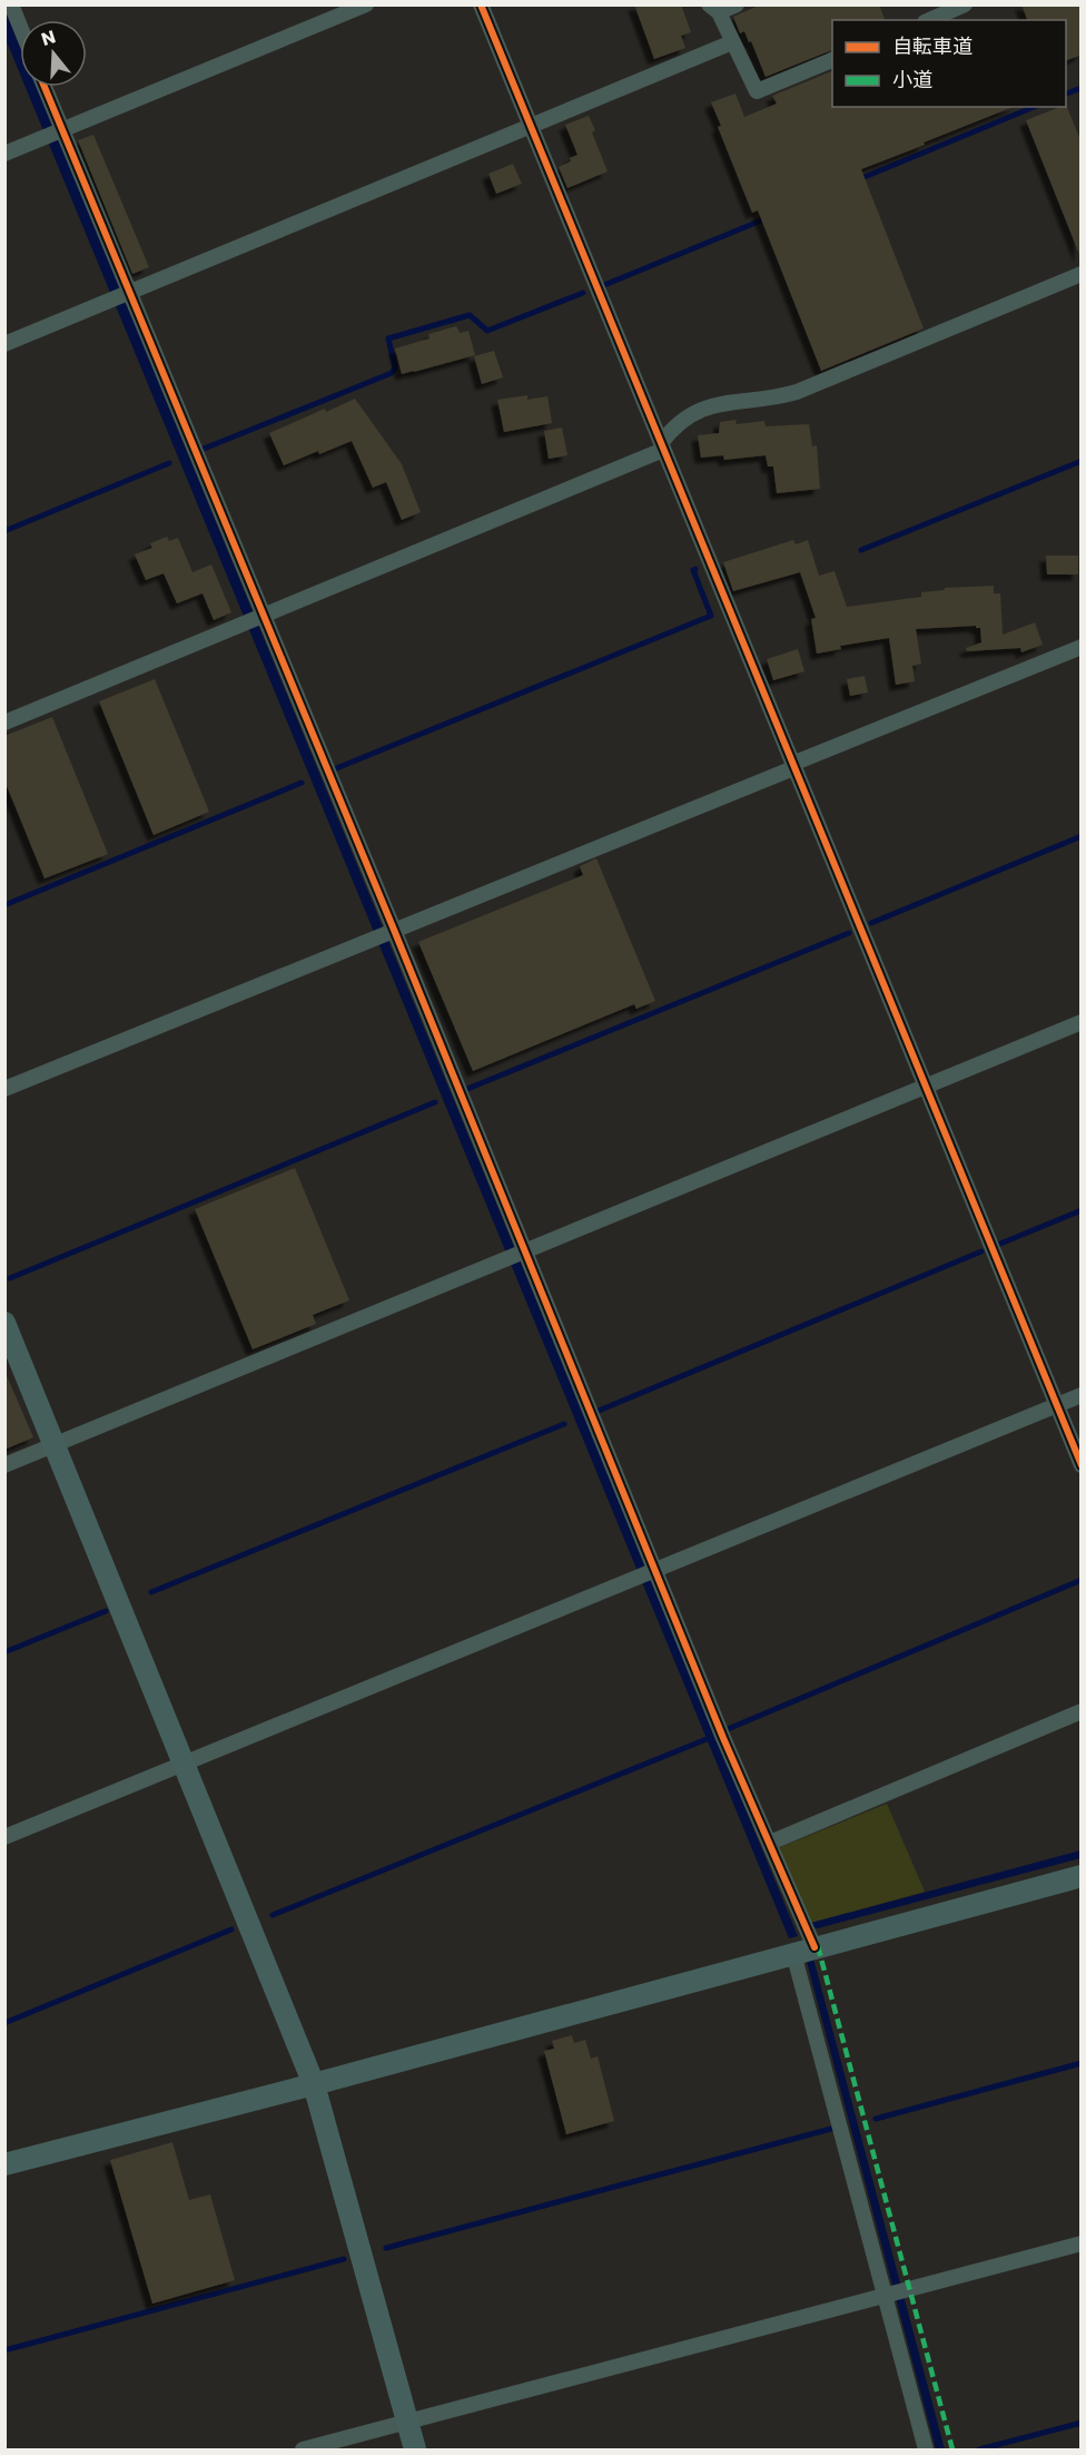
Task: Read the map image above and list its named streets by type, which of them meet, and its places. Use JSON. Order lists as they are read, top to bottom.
{
  "legend": ["自転車道", "小道"],
  "north": "top"
}
